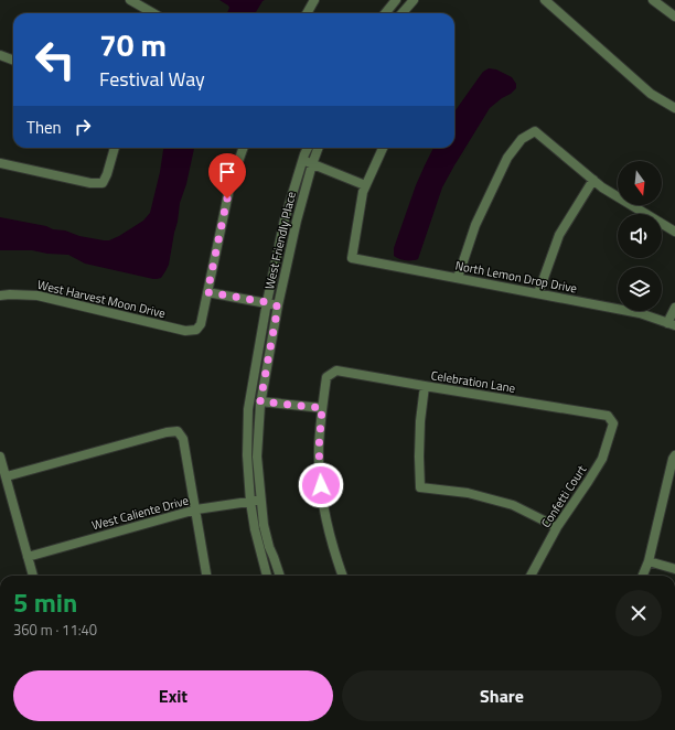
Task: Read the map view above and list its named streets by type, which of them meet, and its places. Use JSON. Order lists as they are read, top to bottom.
{
  "streets": {
    "street": [
      "West Friendly Place",
      "North Lemon Drop Drive",
      "West Harvest Moon Drive",
      "Celebration Lane",
      "Confetti Court",
      "West Caliente Drive"
    ]
  },
  "crossings": [
    ["West Friendly Place", "West Caliente Drive"],
    ["Celebration Lane", "Confetti Court"]
  ],
  "north": "bottom",
  "page": {
    "turn": ["70 m", "Festival Way"],
    "then": "Then",
    "heading": ["5 min", "360 m · 11:40"],
    "buttons": ["Exit", "Share"]
  }
}
